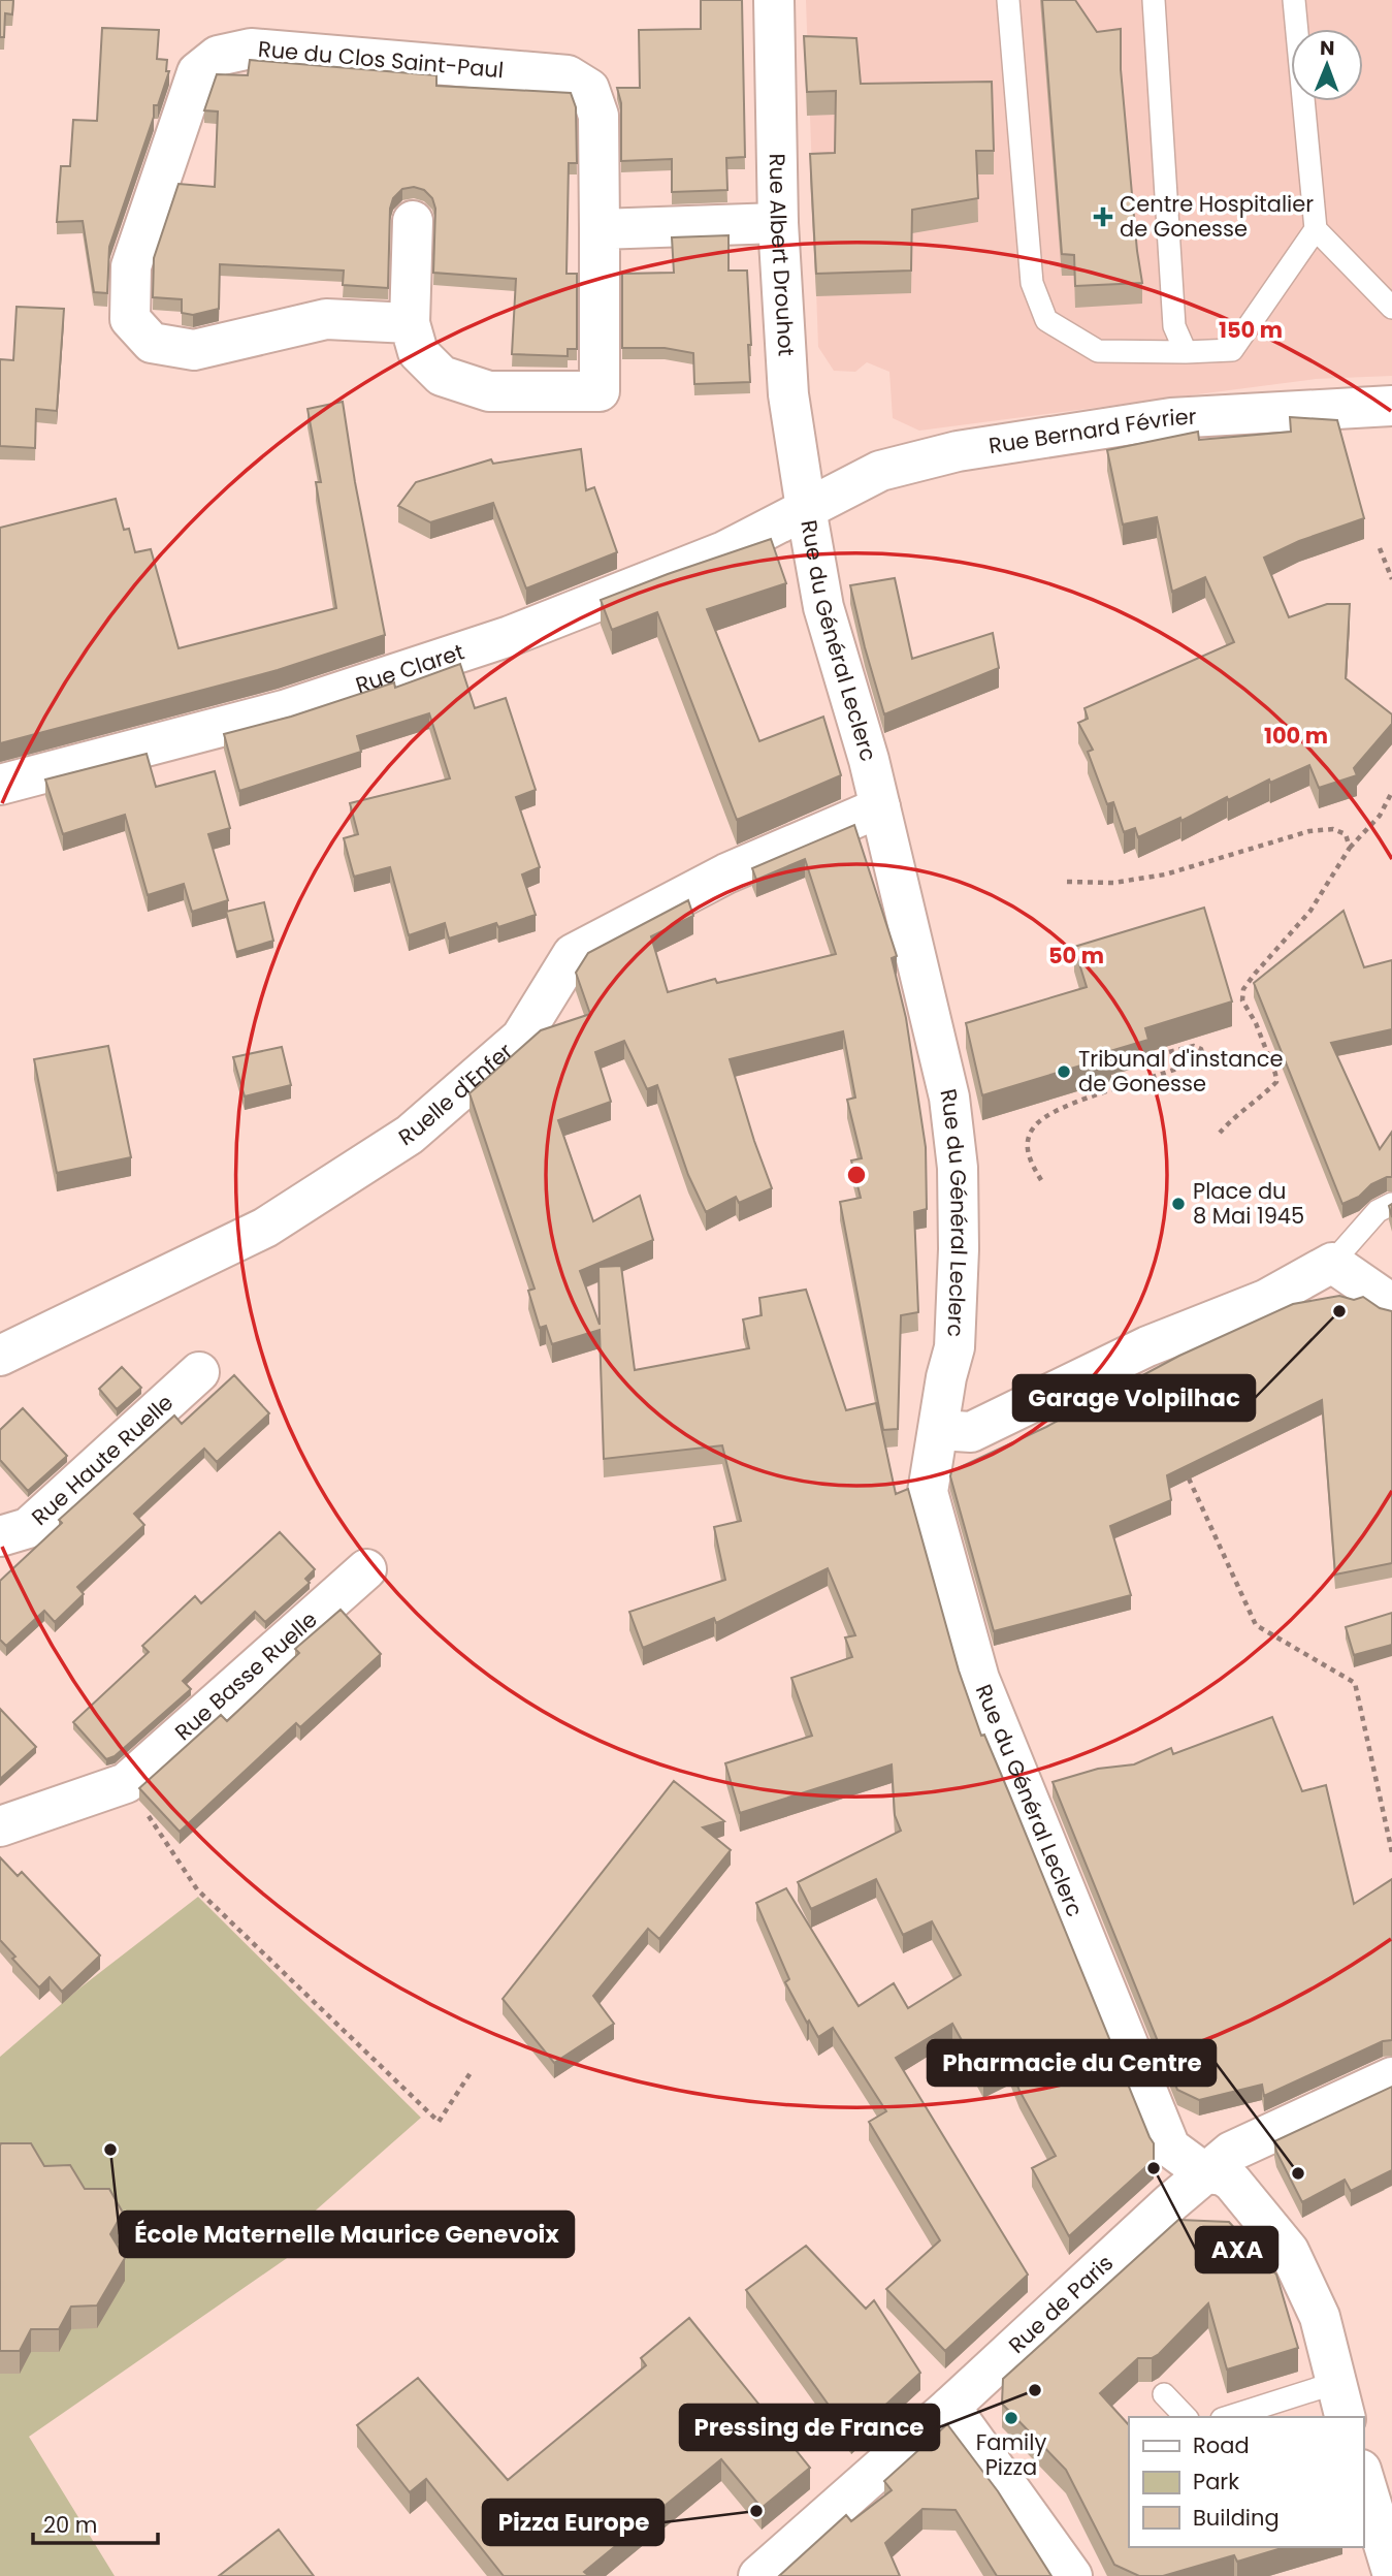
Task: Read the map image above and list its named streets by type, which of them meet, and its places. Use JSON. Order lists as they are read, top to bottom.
{
  "streets": {
    "street": [
      "Rue du Clos Saint-Paul",
      "Rue Albert Drouhot",
      "Rue Bernard Février",
      "Rue du Général Leclerc",
      "Rue Claret",
      "Ruelle d'Enfer",
      "Rue Haute Ruelle",
      "Rue Basse Ruelle",
      "Rue de Paris"
    ]
  },
  "crossings": [
    ["Rue Albert Drouhot", "Rue Bernard Février"],
    ["Rue Albert Drouhot", "Rue du Général Leclerc"],
    ["Rue Albert Drouhot", "Rue Claret"],
    ["Rue Bernard Février", "Rue du Général Leclerc"],
    ["Rue Bernard Février", "Rue Claret"],
    ["Rue du Général Leclerc", "Rue Claret"],
    ["Rue du Général Leclerc", "Ruelle d'Enfer"],
    ["Rue du Général Leclerc", "Rue de Paris"]
  ],
  "places": {
    "health": ["Centre Hospitalier de Gonesse"],
    "other": [
      "Tribunal d'instance de Gonesse",
      "Place du 8 Mai 1945",
      "Garage Volpilhac",
      "École Maternelle Maurice Genevoix",
      "AXA",
      "Pharmacie du Centre",
      "Pressing de France",
      "Family Pizza",
      "Pizza Europe"
    ]
  },
  "legend": ["Road", "Park", "Building"],
  "scale_bar": "20 m",
  "north": "top",
  "rings": ["150 m", "100 m", "50 m"]
}
